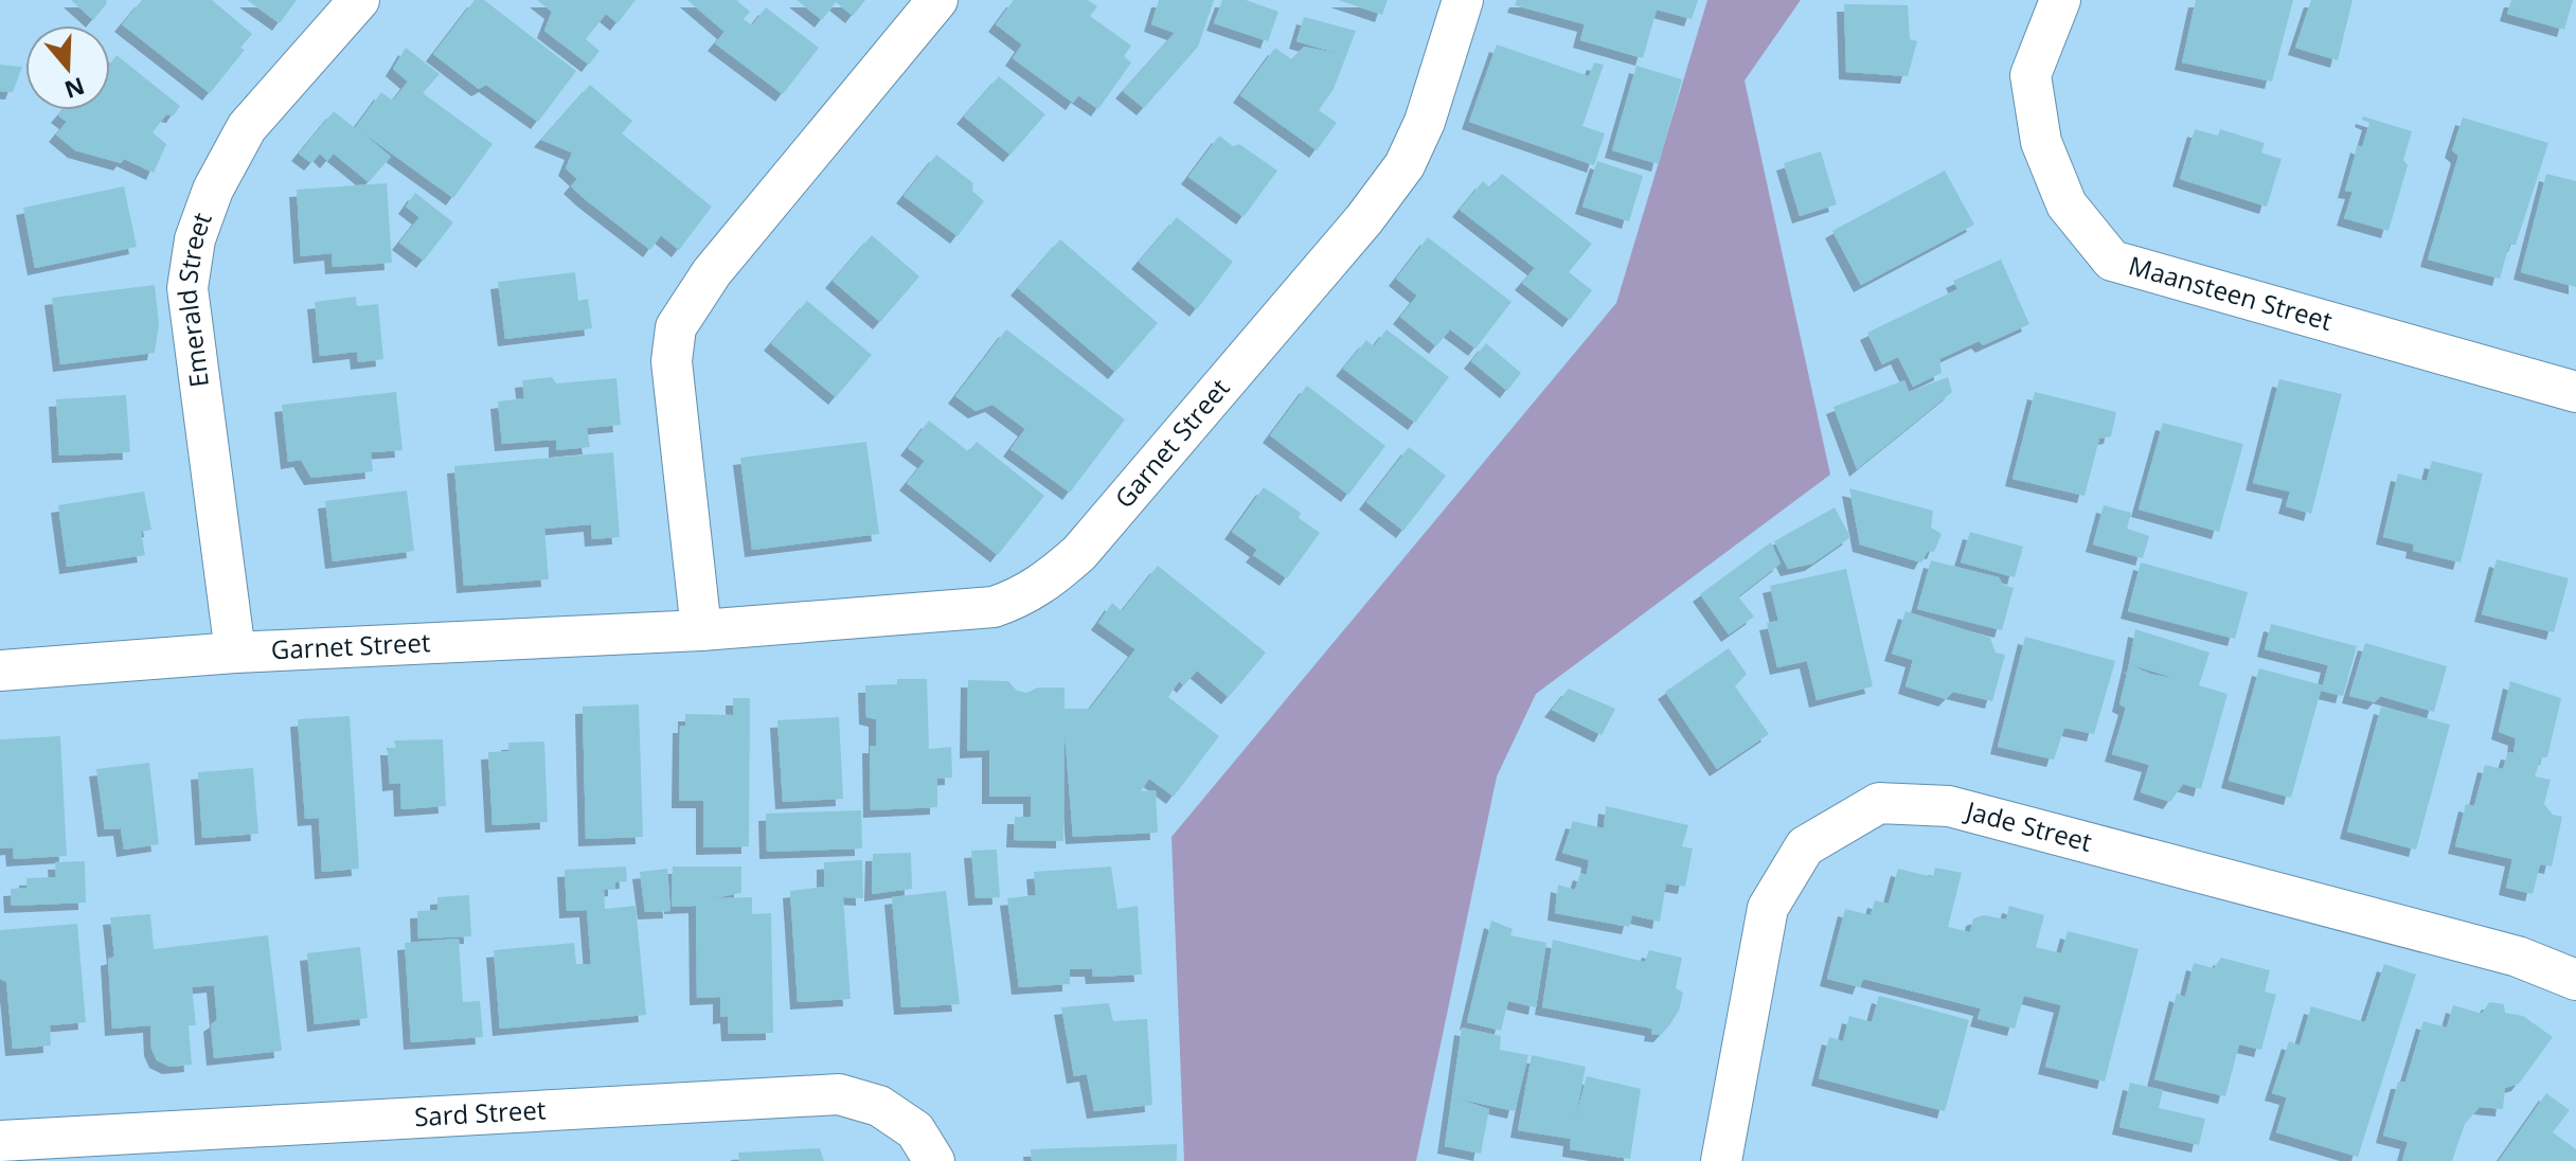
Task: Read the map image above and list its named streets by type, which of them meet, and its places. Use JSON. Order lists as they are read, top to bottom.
{
  "streets": {
    "street": [
      "Maansteen Street",
      "Emerald Street",
      "Garnet Street",
      "Jade Street",
      "Sard Street"
    ]
  },
  "crossings": [
    ["Emerald Street", "Garnet Street"]
  ],
  "north": "bottom"
}
